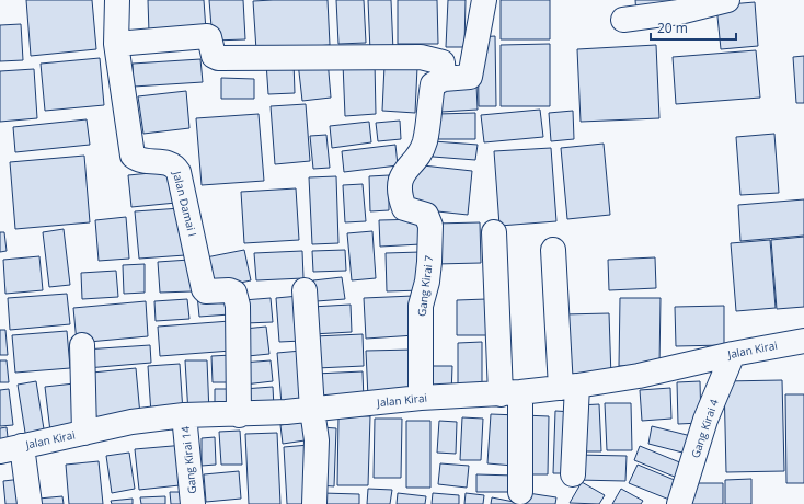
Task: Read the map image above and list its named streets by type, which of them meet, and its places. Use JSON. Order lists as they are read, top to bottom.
{
  "streets": {
    "street": [
      "Jalan Damai I",
      "Gang Kirai 7",
      "Jalan Kirai",
      "Gang Kirai 4",
      "Gang Kirai 14"
    ]
  },
  "crossings": [
    ["Jalan Damai I", "Jalan Kirai"],
    ["Gang Kirai 7", "Jalan Kirai"],
    ["Jalan Kirai", "Gang Kirai 4"],
    ["Jalan Kirai", "Gang Kirai 14"]
  ],
  "scale_bar": "20 m"
}
